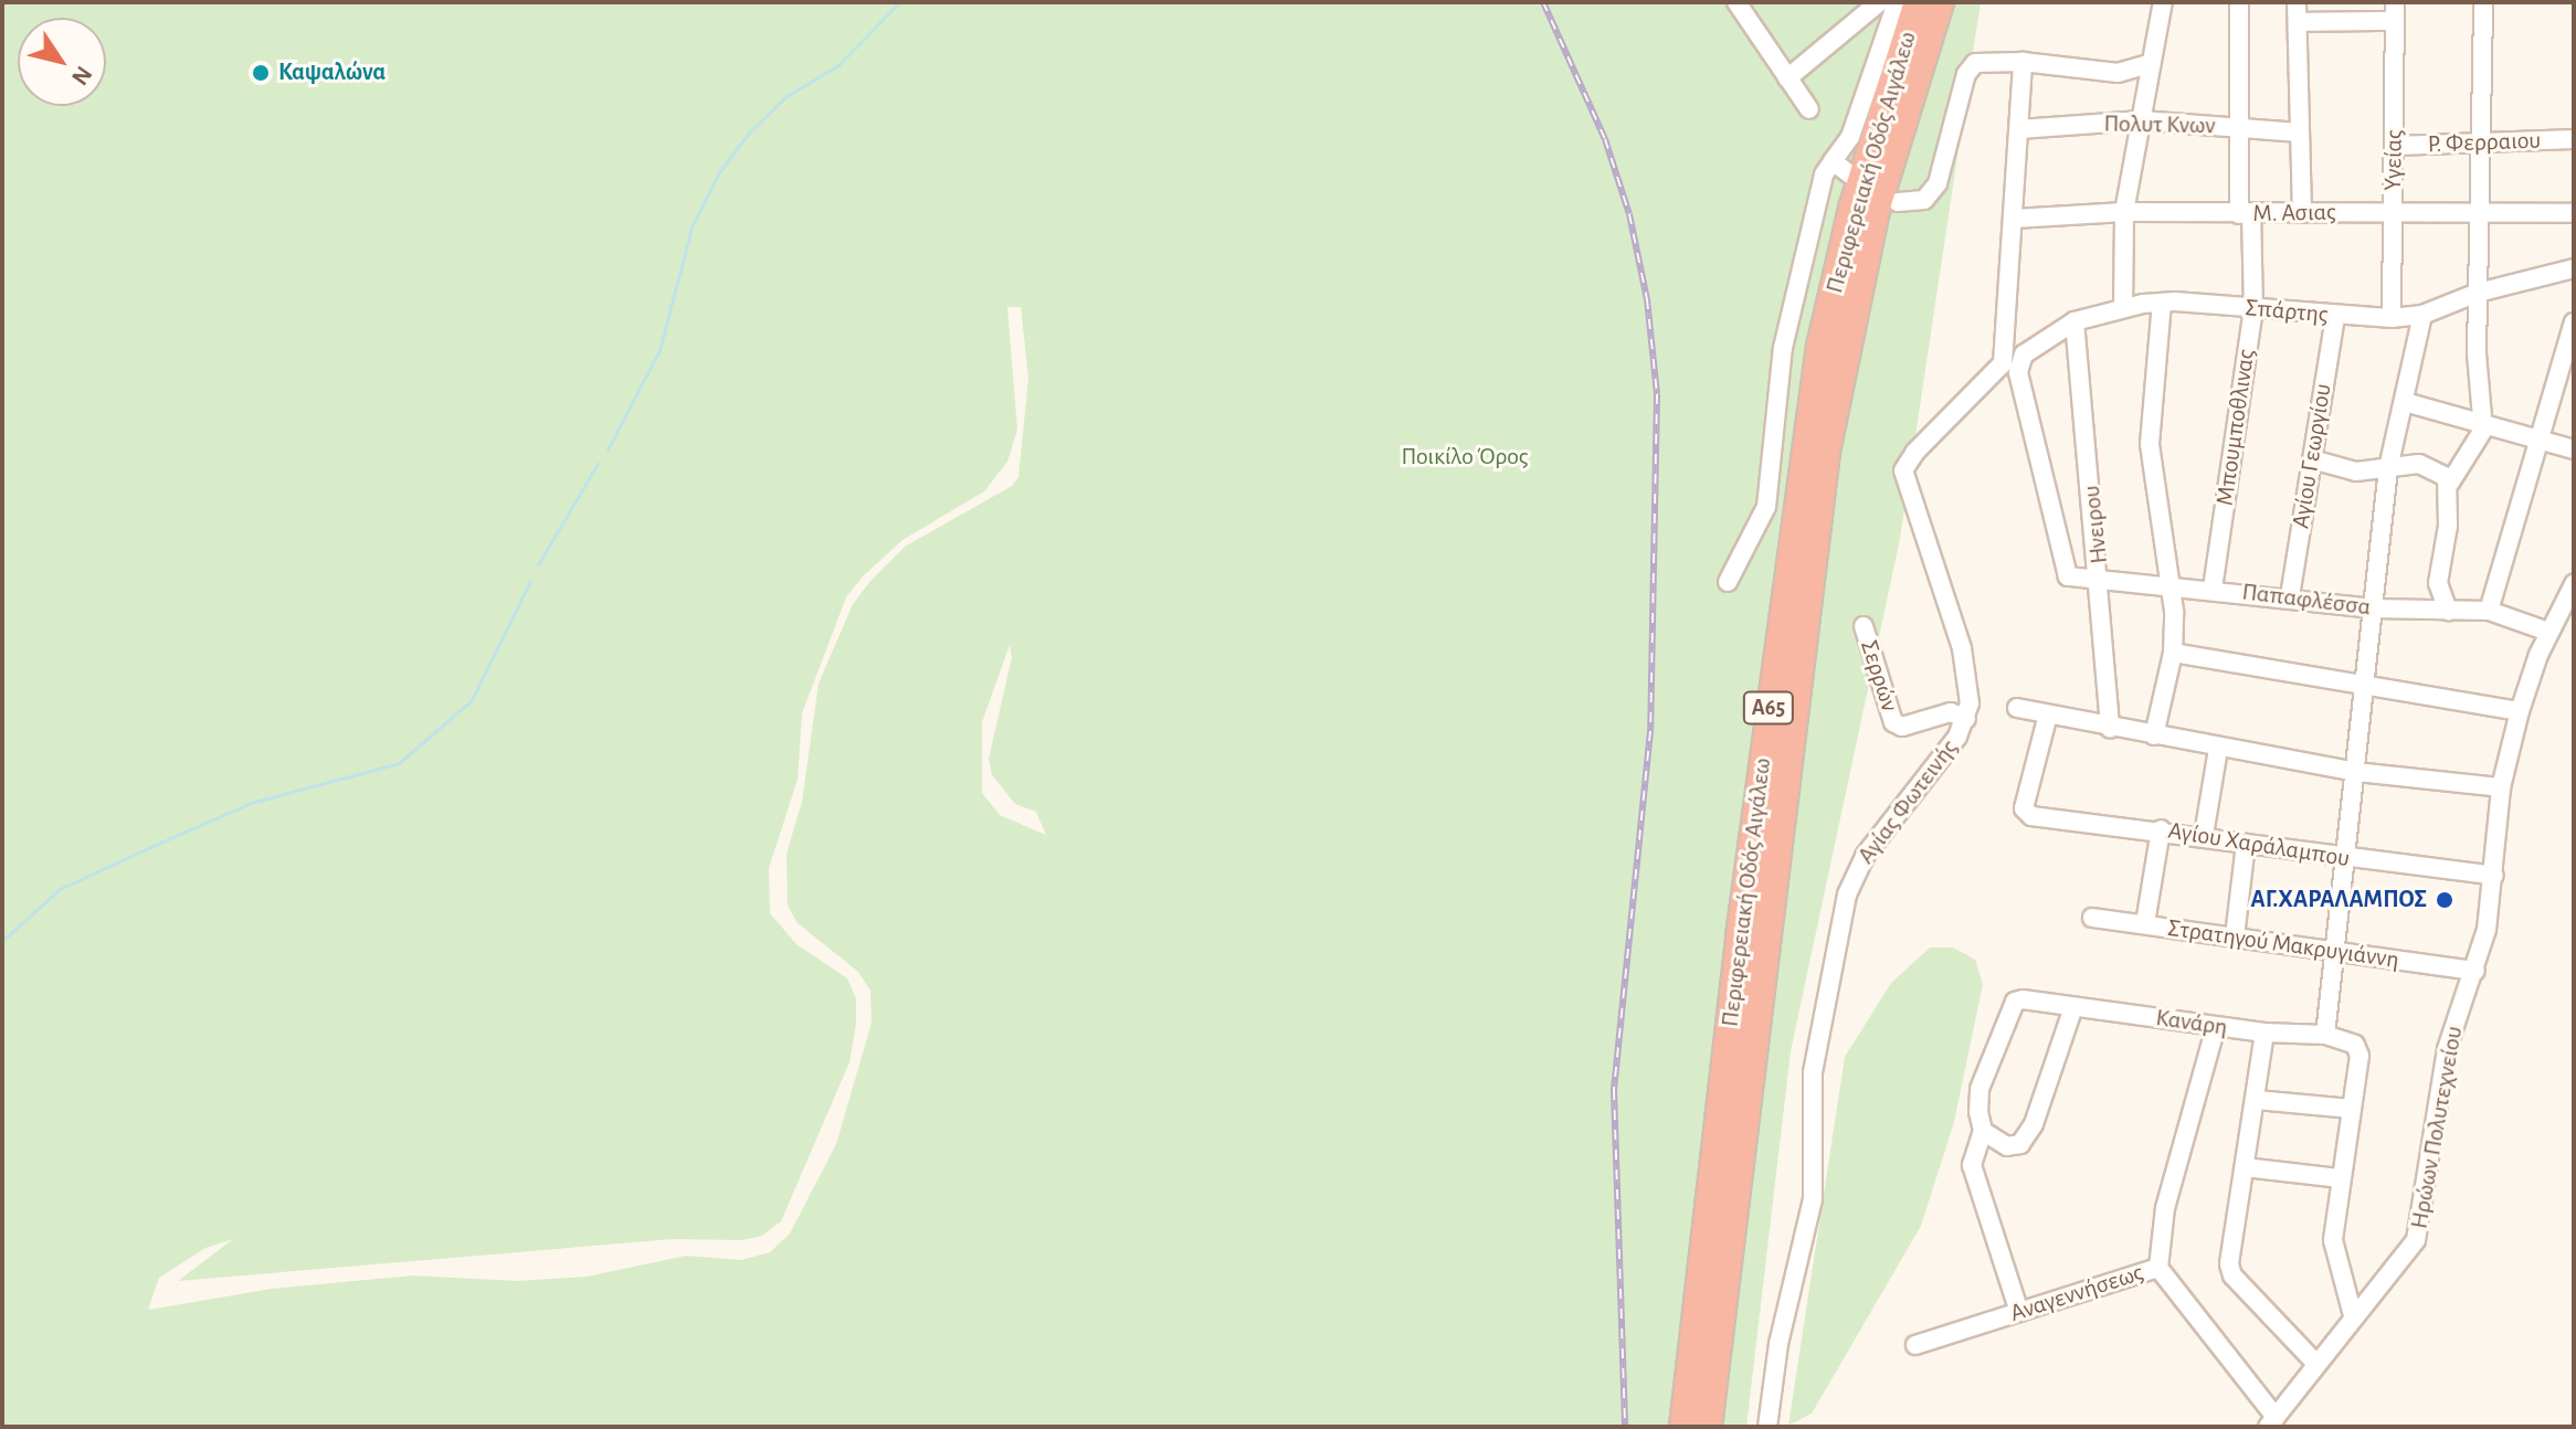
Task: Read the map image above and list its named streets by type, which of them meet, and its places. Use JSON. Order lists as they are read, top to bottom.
{
  "streets": {
    "highway": ["Περιφερειακή Οδός Αιγάλεω", "Α65"],
    "street": [
      "Πολυτ Κνων",
      "Ρ. Φερραιου",
      "Υγείας",
      "Μ. Ασιας",
      "Σπάρτης",
      "Μπουμποθλινας",
      "Αγίου Γεωργίου",
      "Ηνειρου",
      "Παπαφλέσσα",
      "Σερρών",
      "Αγίας Φωτεινής",
      "Αγίου Χαράλαμπου",
      "Στρατηγού Μακρυγιάννη",
      "Κανάρη",
      "Ηρώων Πολυτεχνείου",
      "Αναγεννήσεως"
    ]
  },
  "crossings": [
    ["Πολυτ Κνων", "Μπουμποθλινας"],
    ["Πολυτ Κνων", "Αγίας Φωτεινής"],
    ["Ρ. Φερραιου", "Υγείας"],
    ["Υγείας", "Μ. Ασιας"],
    ["Υγείας", "Σπάρτης"],
    ["Μ. Ασιας", "Μπουμποθλινας"],
    ["Μ. Ασιας", "Αγίας Φωτεινής"],
    ["Σπάρτης", "Μπουμποθλινας"],
    ["Σπάρτης", "Αγίου Γεωργίου"],
    ["Σπάρτης", "Ηνειρου"],
    ["Σπάρτης", "Παπαφλέσσα"],
    ["Μπουμποθλινας", "Παπαφλέσσα"],
    ["Αγίου Γεωργίου", "Παπαφλέσσα"],
    ["Ηνειρου", "Παπαφλέσσα"],
    ["Παπαφλέσσα", "Ηρώων Πολυτεχνείου"],
    ["Σερρών", "Αγίας Φωτεινής"],
    ["Αγίου Χαράλαμπου", "Ηρώων Πολυτεχνείου"],
    ["Στρατηγού Μακρυγιάννη", "Ηρώων Πολυτεχνείου"],
    ["Ηρώων Πολυτεχνείου", "Αναγεννήσεως"]
  ],
  "parks": ["Ποικίλο Όρος"],
  "places": ["Καψαλώνα", "ΑΓ.ΧΑΡΑΛΑΜΠΟΣ"],
  "north": "bottom right"
}
